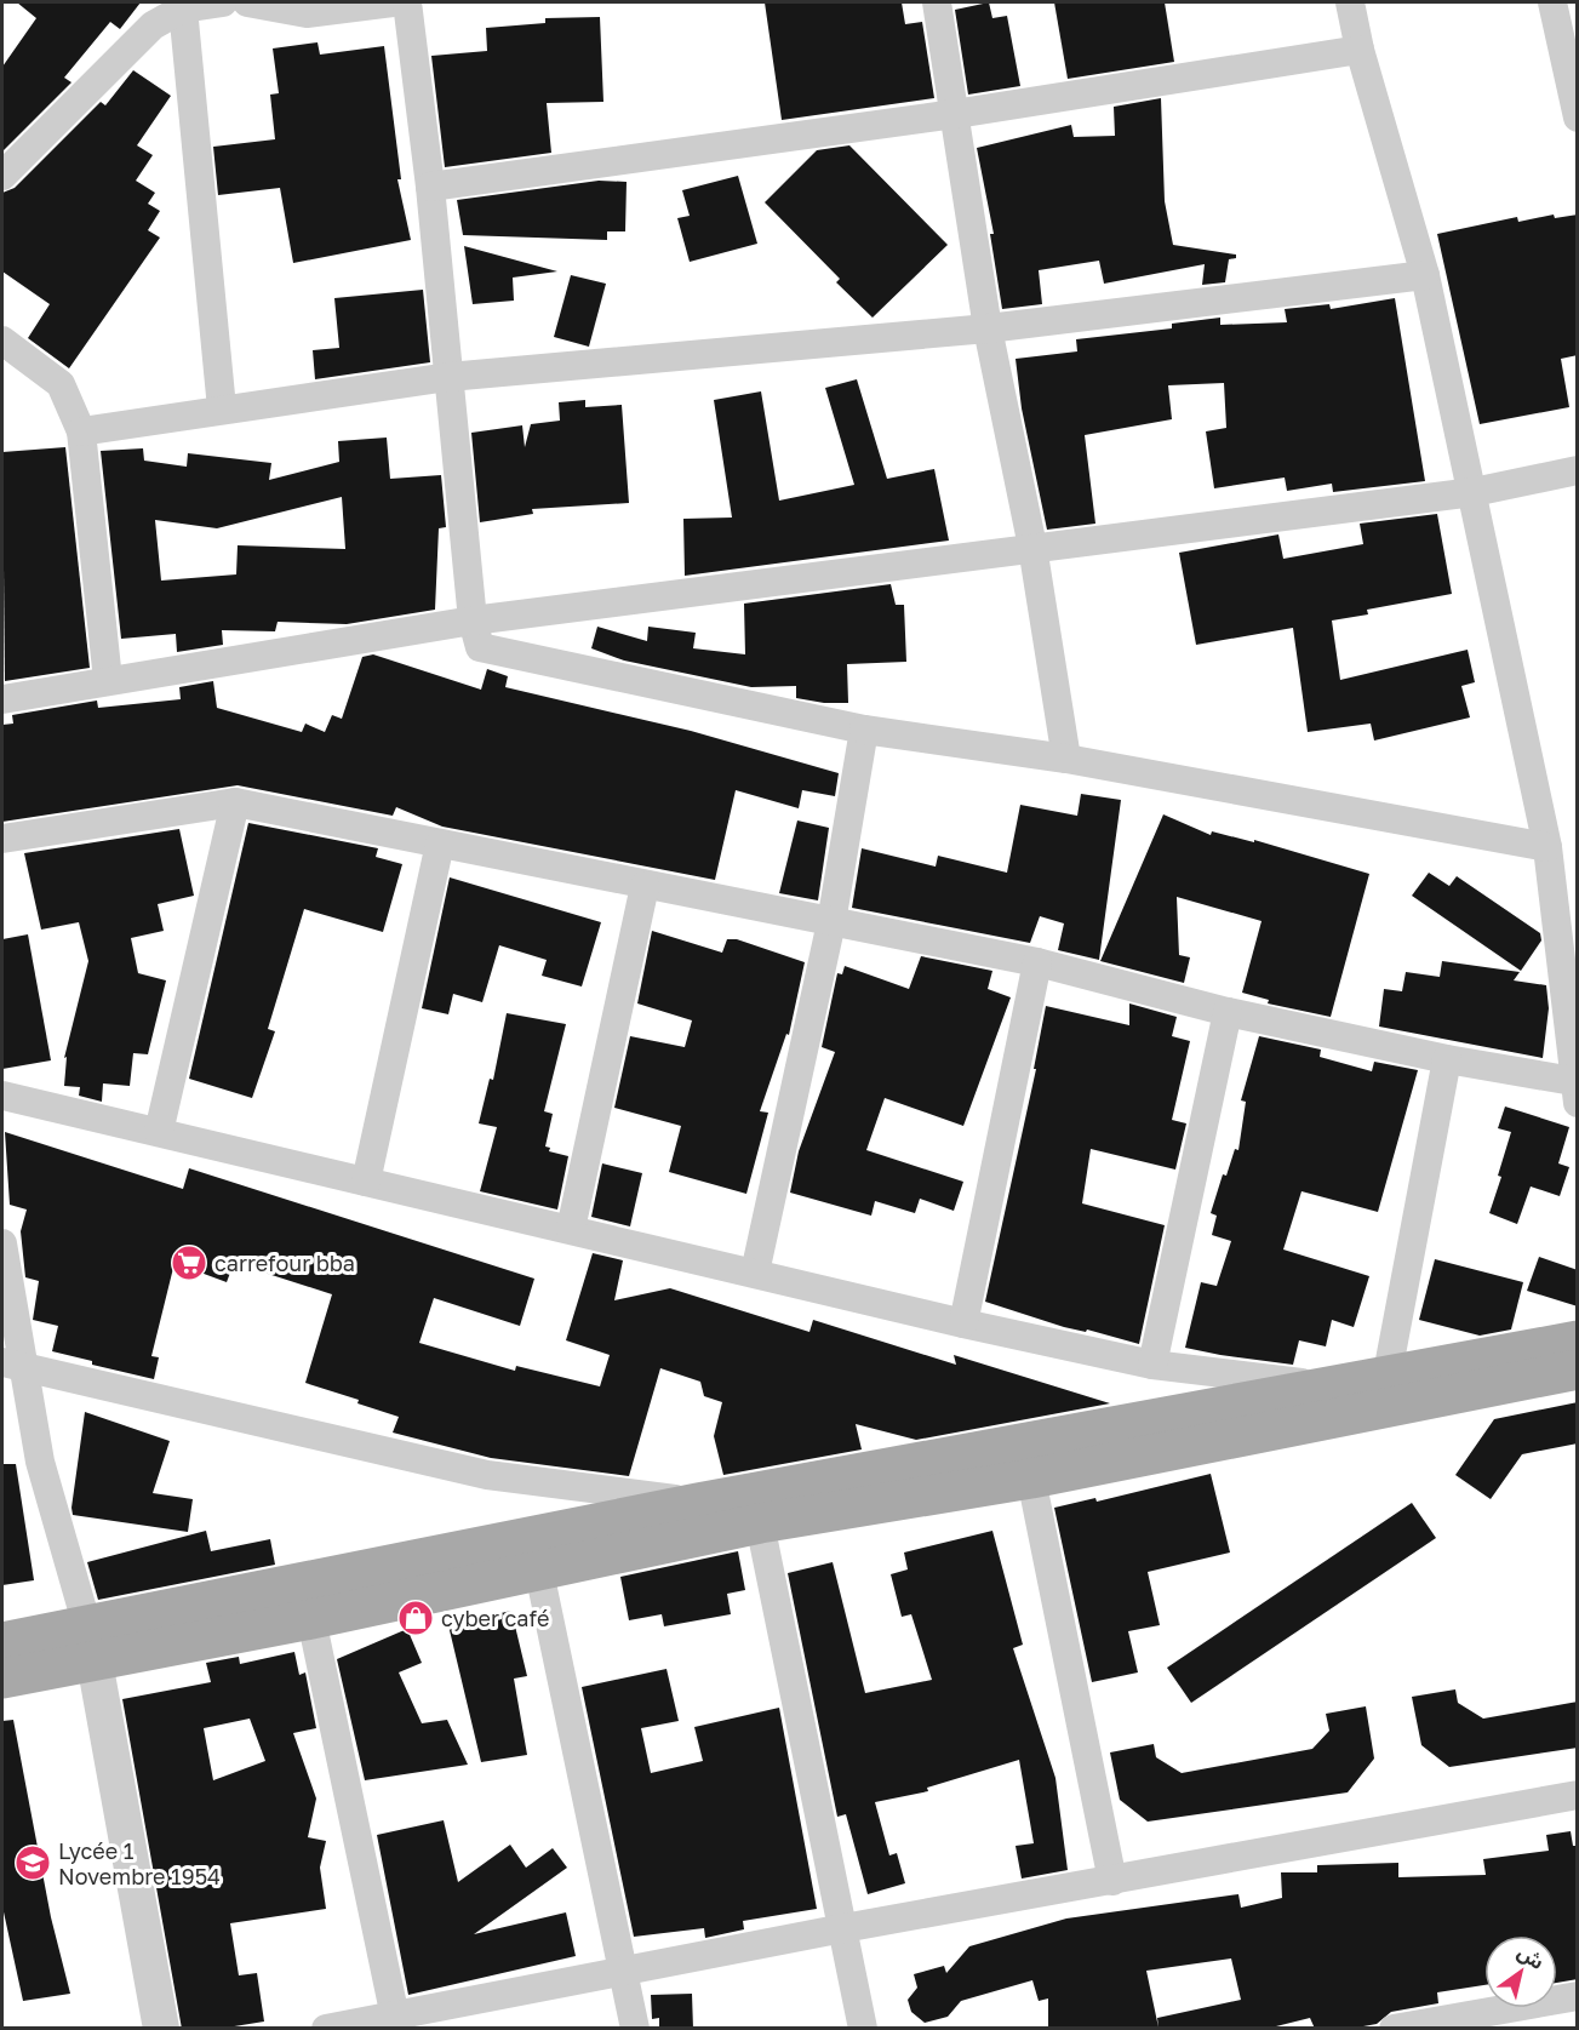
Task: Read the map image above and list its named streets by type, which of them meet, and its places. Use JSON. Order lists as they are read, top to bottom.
{
  "places": {
    "supermarket": ["carrefour bba"],
    "shop": ["cyber café"],
    "school or university": ["Lycée 1 Novembre 1954"]
  },
  "north": "top right"
}
